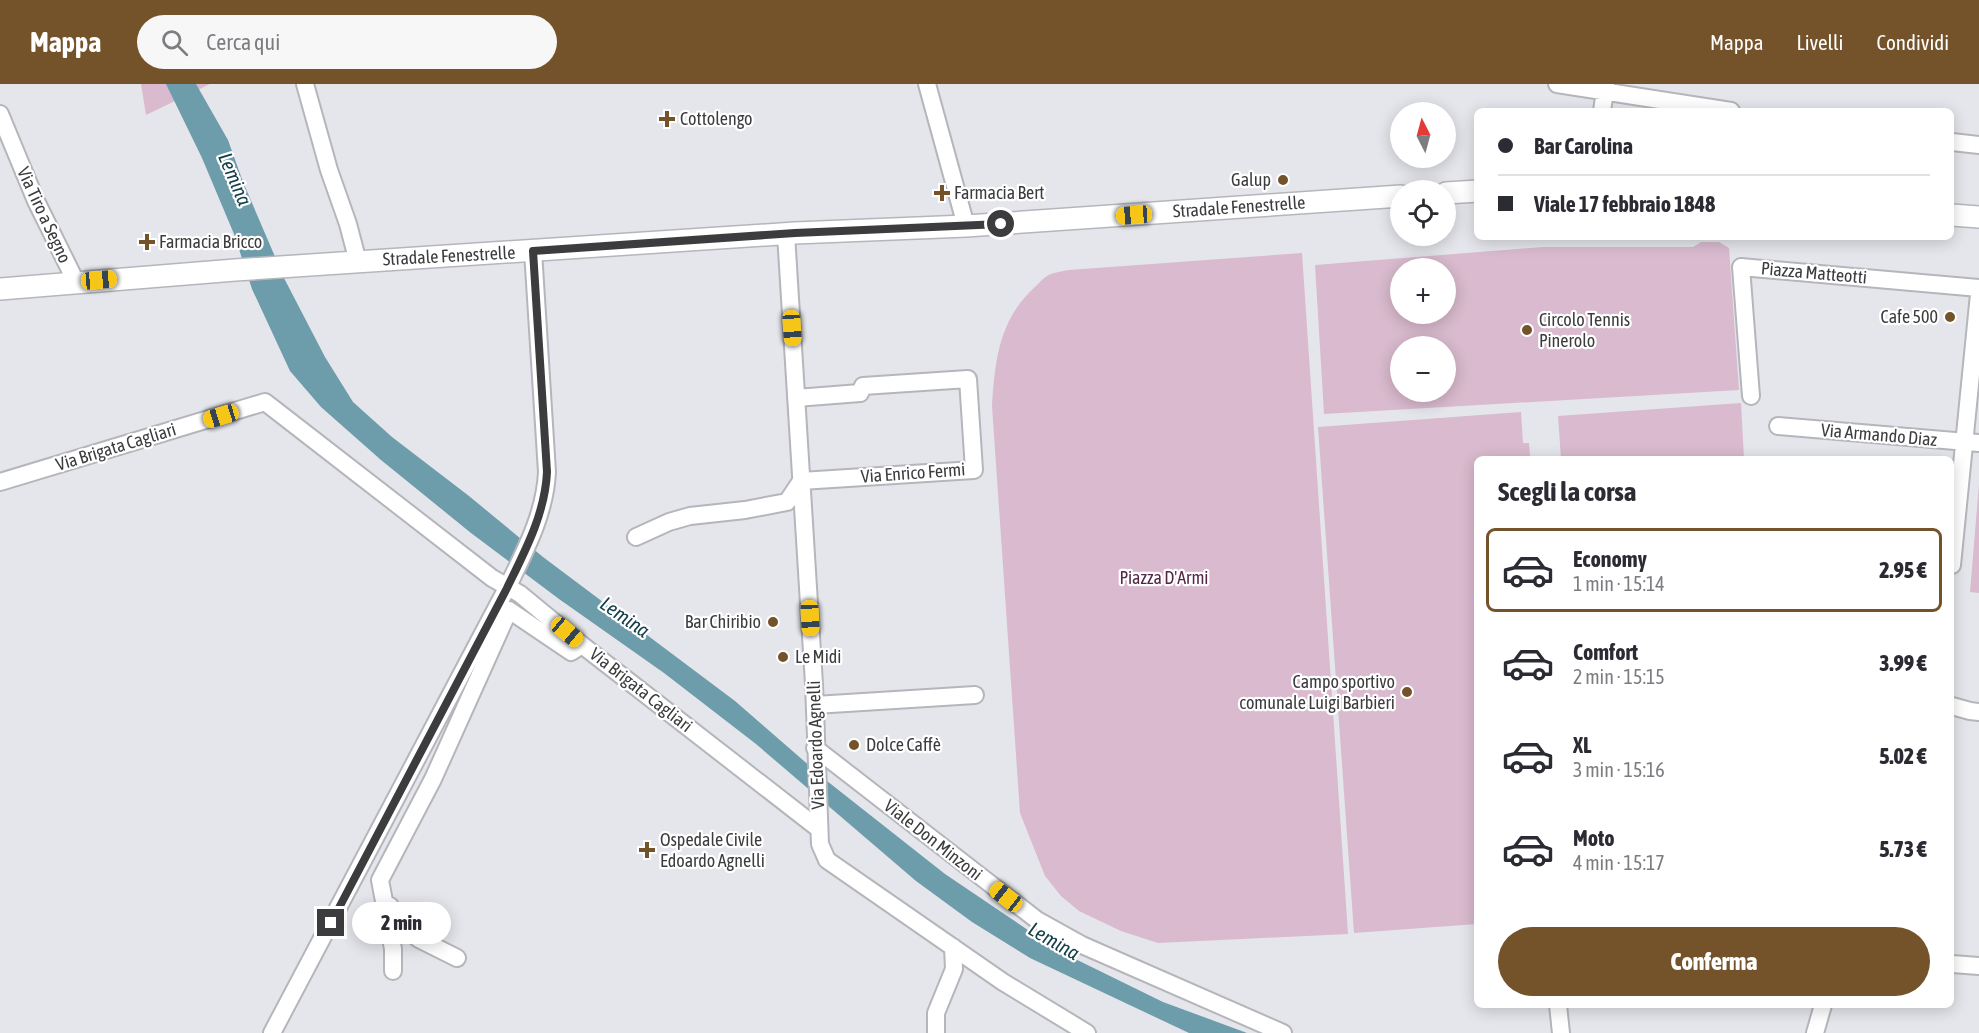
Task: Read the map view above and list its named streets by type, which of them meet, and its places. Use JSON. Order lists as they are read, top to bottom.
{
  "streets": {
    "main road": ["Stradale Fenestrelle"],
    "street": [
      "Via Tiro a Segno",
      "Piazza Matteotti",
      "Via Armando Diaz",
      "Via Brigata Cagliari",
      "Via Enrico Fermi",
      "Via Edoardo Agnelli",
      "Viale Don Minzoni"
    ]
  },
  "crossings": [
    ["Stradale Fenestrelle", "Via Tiro a Segno"],
    ["Stradale Fenestrelle", "Via Edoardo Agnelli"],
    ["Via Brigata Cagliari", "Via Edoardo Agnelli"],
    ["Via Enrico Fermi", "Via Edoardo Agnelli"],
    ["Via Edoardo Agnelli", "Viale Don Minzoni"]
  ],
  "water": ["Lemina"],
  "parks": ["Piazza D'Armi"],
  "places": {
    "health": [
      "Cottolengo",
      "Farmacia Bert",
      "Farmacia Bricco",
      "Ospedale Civile Edoardo Agnelli"
    ],
    "other": [
      "Galup",
      "Cafe 500",
      "Circolo Tennis Pinerolo",
      "Bar Chiribio",
      "Le Midi",
      "Campo sportivo comunale Luigi Barbieri",
      "Dolce Caffè"
    ]
  },
  "north": "top",
  "page": {
    "header": "Mappa",
    "search": "Cerca qui",
    "nav": ["Mappa", "Livelli", "Condividi"],
    "map_buttons": ["+", "−"],
    "banner": ["Bar Carolina", "Viale 17 febbraio 1848"],
    "heading": "Scegli la corsa",
    "list": [
      {
        "name": "Economy",
        "note": "1 min · 15:14",
        "value": "2.95 €"
      },
      {
        "name": "Comfort",
        "note": "2 min · 15:15",
        "value": "3.99 €"
      },
      {
        "name": "XL",
        "note": "3 min · 15:16",
        "value": "5.02 €"
      },
      {
        "name": "Moto",
        "note": "4 min · 15:17",
        "value": "5.73 €"
      }
    ],
    "bubble": "2 min",
    "buttons": "Conferma"
  }
}
